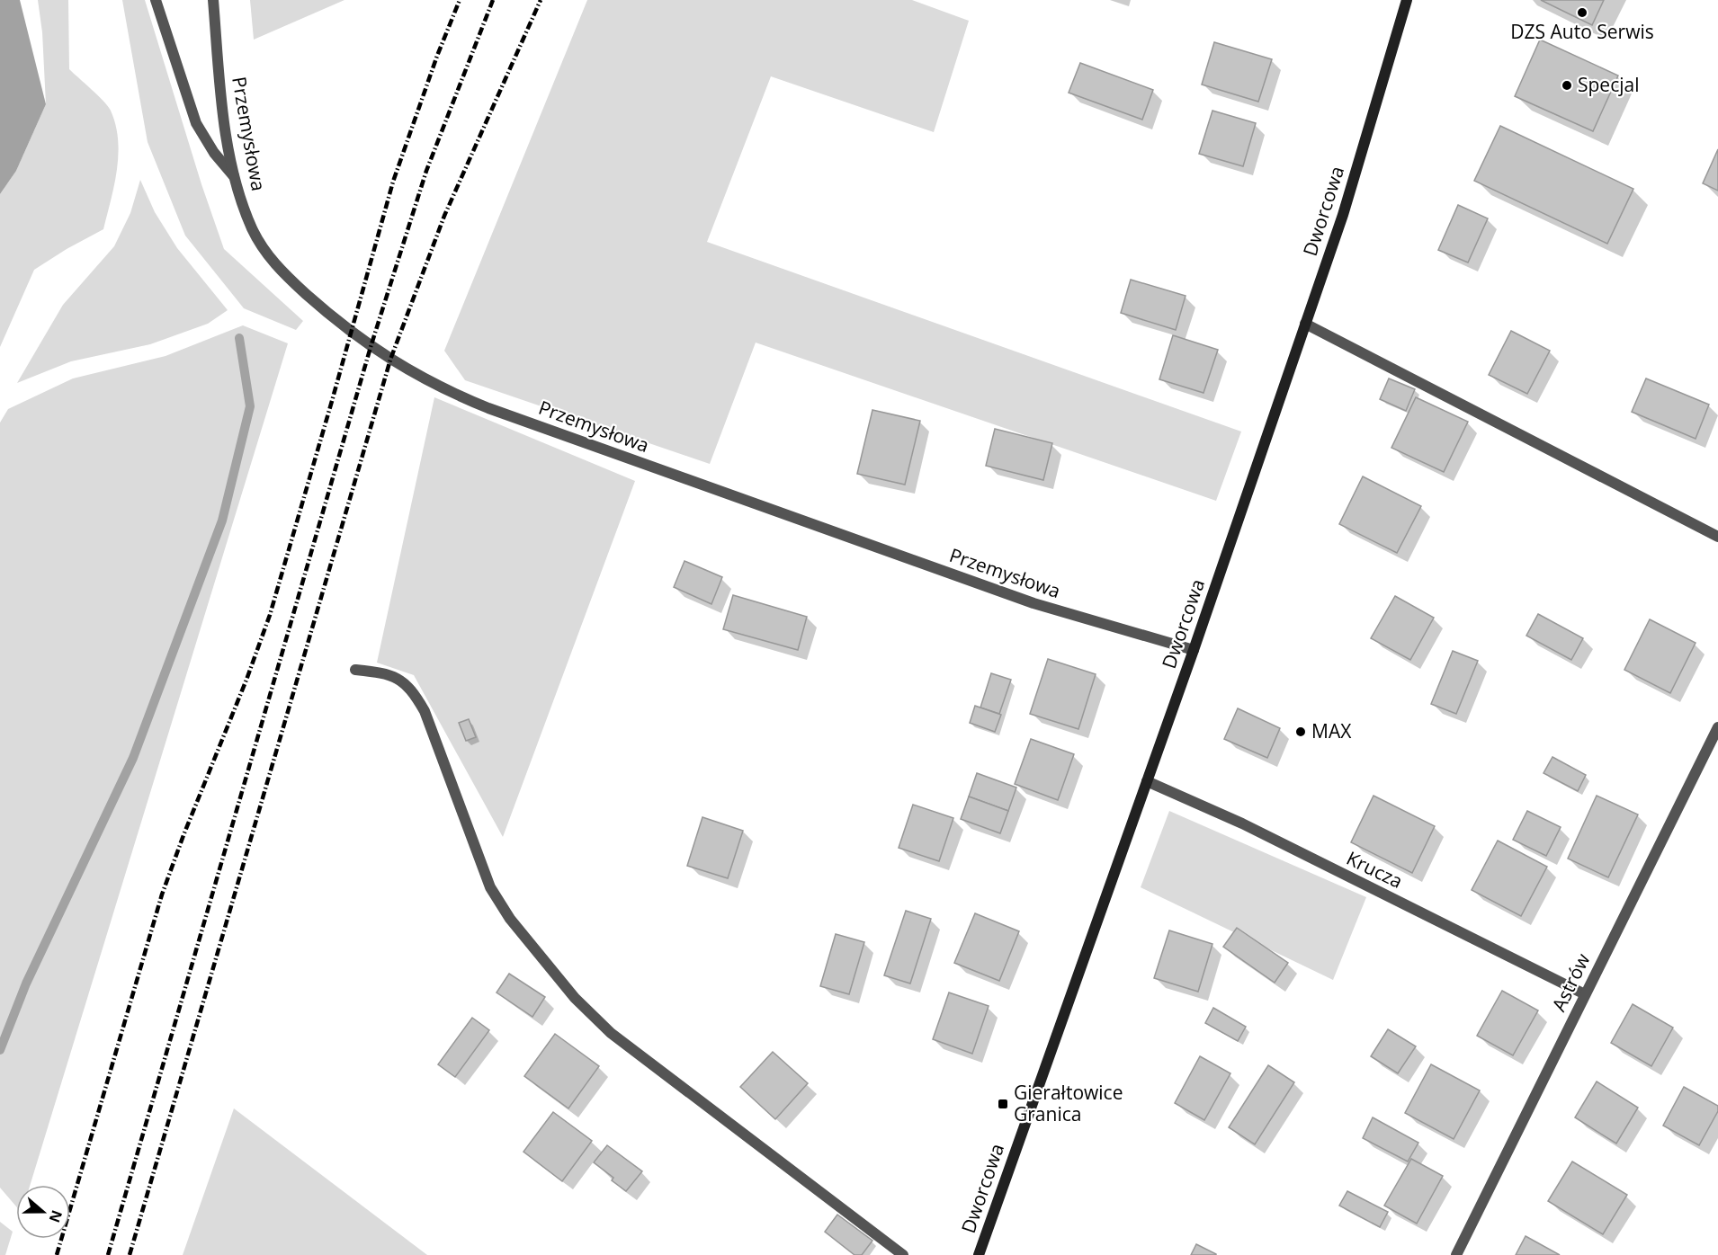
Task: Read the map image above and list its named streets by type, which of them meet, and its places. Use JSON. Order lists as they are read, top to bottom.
{
  "streets": {
    "main road": ["Dworcowa"],
    "street": ["Przemysłowa", "Krucza", "Astrów"]
  },
  "crossings": [
    ["Przemysłowa", "Dworcowa"],
    ["Dworcowa", "Krucza"],
    ["Krucza", "Astrów"]
  ],
  "places": {
    "other": ["DZS Auto Serwis", "Specjal", "MAX"],
    "transit": ["Gierałtowice Granica"]
  },
  "north": "right"
}
